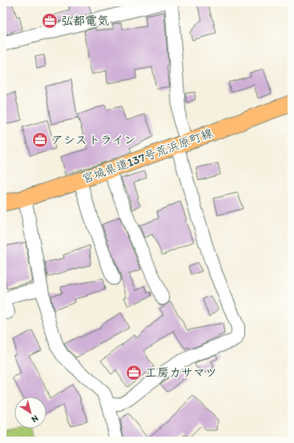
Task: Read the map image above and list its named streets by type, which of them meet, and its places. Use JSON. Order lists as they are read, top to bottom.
{
  "streets": {
    "main road": ["宮城県道137号荒浜原町線"]
  },
  "places": {
    "office": ["弘都電気", "アシストライン", "工房カサマツ"]
  },
  "north": "bottom right"
}
